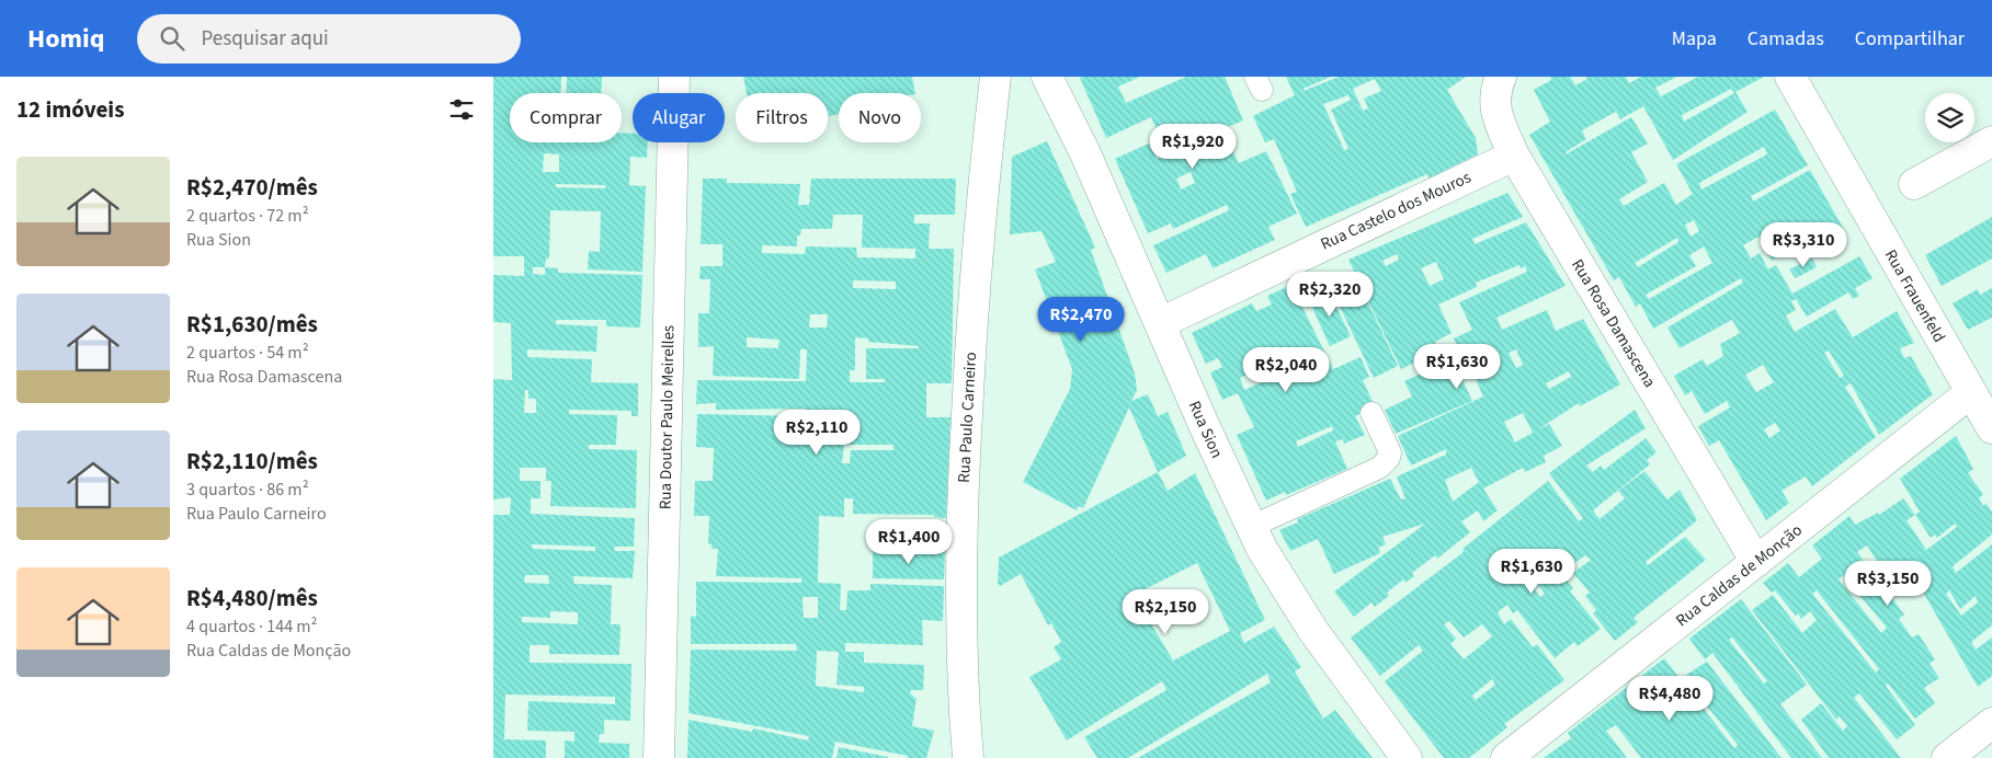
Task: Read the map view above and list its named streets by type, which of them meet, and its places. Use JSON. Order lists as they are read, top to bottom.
{
  "streets": {
    "street": [
      "Rua Castelo dos Mouros",
      "Rua Frauenfeld",
      "Rua Rosa Damascena",
      "Rua Doutor Paulo Meirelles",
      "Rua Paulo Carneiro",
      "Rua Sion",
      "Rua Caldas de Monção"
    ]
  },
  "crossings": [
    ["Rua Castelo dos Mouros", "Rua Rosa Damascena"],
    ["Rua Castelo dos Mouros", "Rua Sion"],
    ["Rua Frauenfeld", "Rua Caldas de Monção"],
    ["Rua Rosa Damascena", "Rua Caldas de Monção"]
  ],
  "page": {
    "header": "Homiq",
    "search": "Pesquisar aqui",
    "nav": ["Mapa", "Camadas", "Compartilhar"],
    "heading": "12 imóveis",
    "chip": [
      "Comprar",
      "Alugar",
      "Filtros",
      "Novo"
    ],
    "price": [
      "R$1,920",
      "R$3,310",
      "R$2,320",
      "R$2,470",
      "R$1,630",
      "R$2,040",
      "R$2,110",
      "R$1,400",
      "R$1,630",
      "R$3,150",
      "R$2,150",
      "R$4,480"
    ],
    "list": [
      {
        "name": "R$2,470/mês",
        "note": "2 quartos · 72 m² · Rua Sion"
      },
      {
        "name": "R$1,630/mês",
        "note": "2 quartos · 54 m² · Rua Rosa Damascena"
      },
      {
        "name": "R$2,110/mês",
        "note": "3 quartos · 86 m² · Rua Paulo Carneiro"
      },
      {
        "name": "R$4,480/mês",
        "note": "4 quartos · 144 m² · Rua Caldas de Monção"
      }
    ]
  }
}
